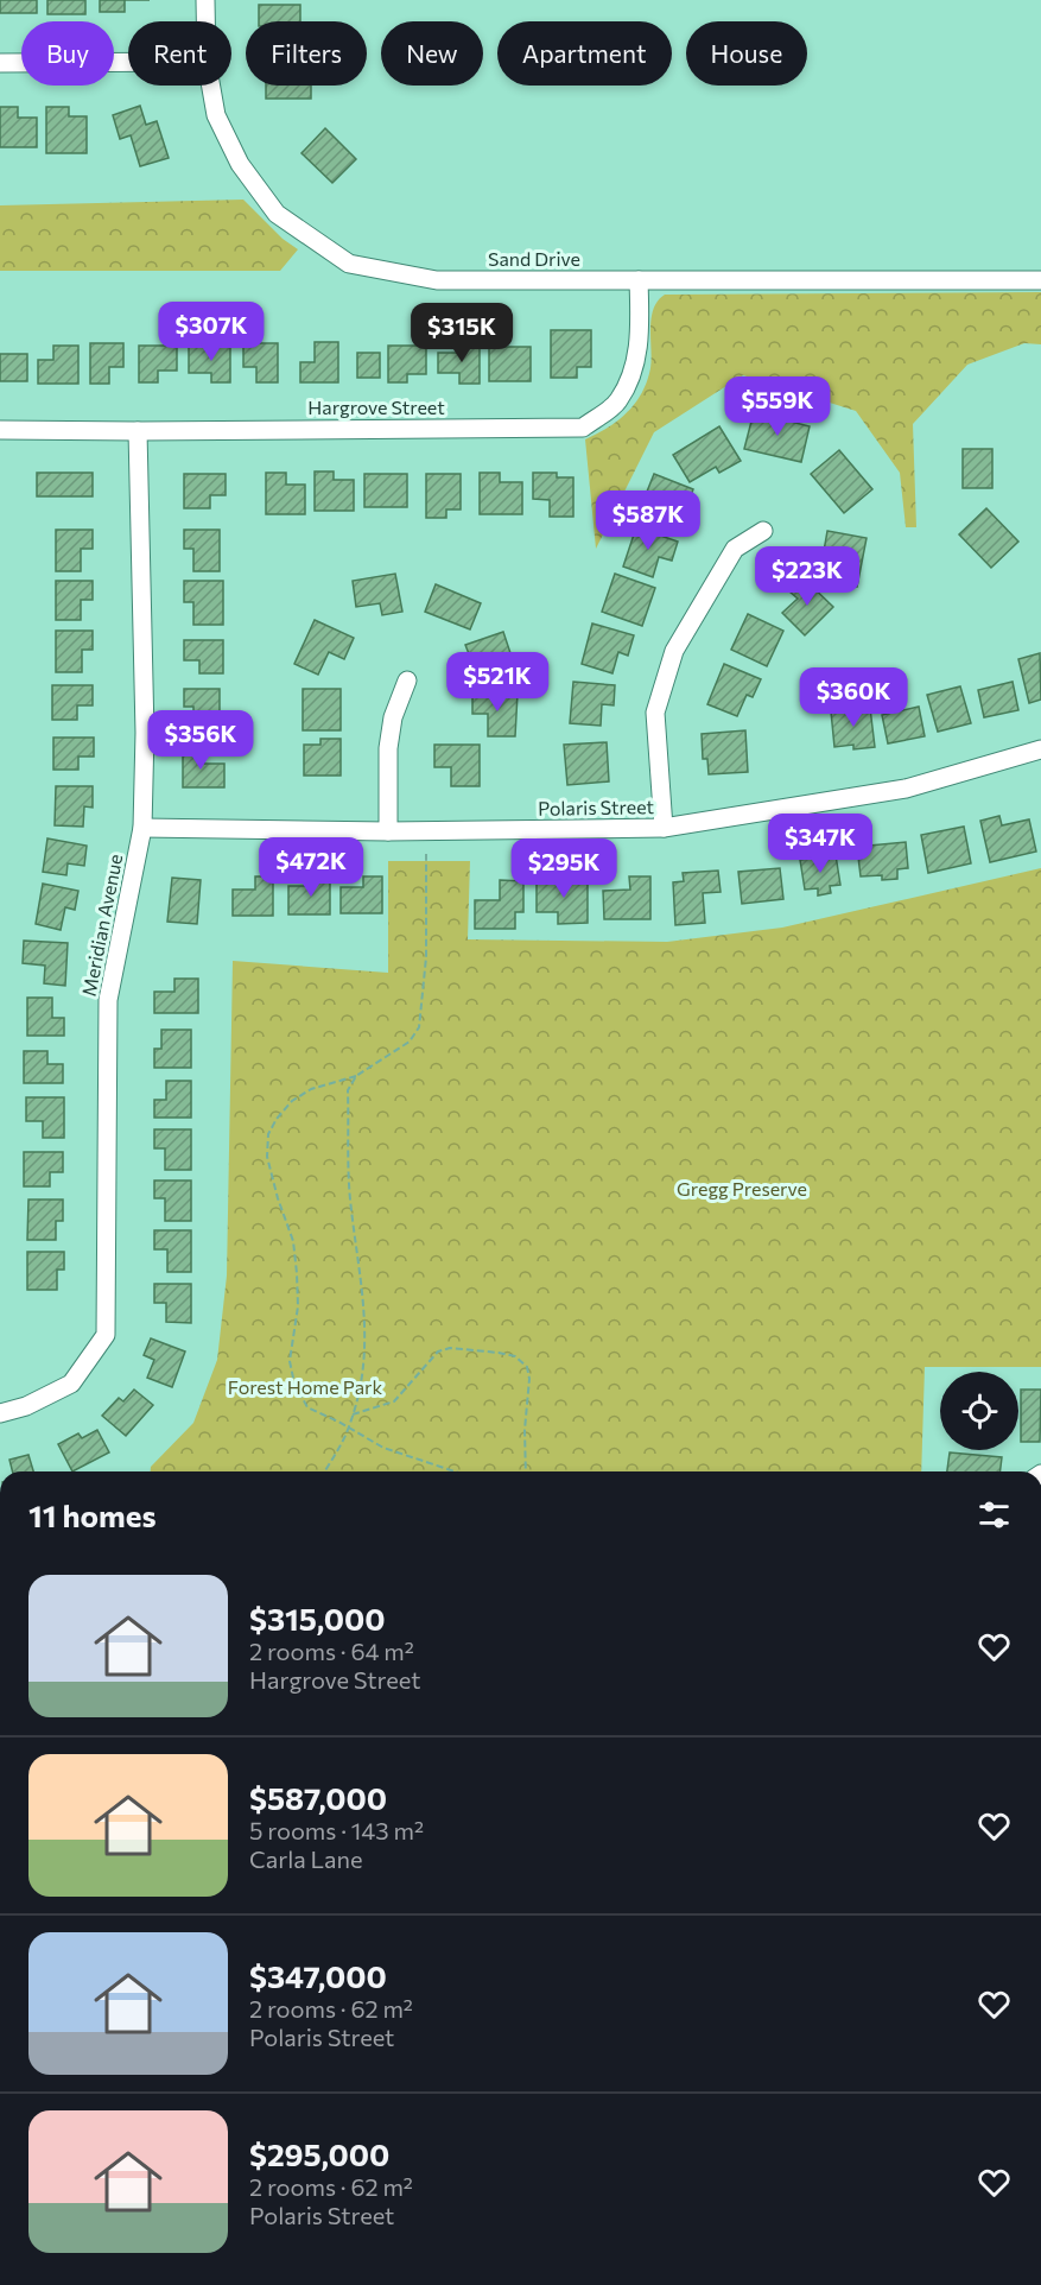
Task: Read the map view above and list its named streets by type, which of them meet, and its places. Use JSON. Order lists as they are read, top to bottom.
{
  "streets": {
    "street": [
      "Sand Drive",
      "Hargrove Street",
      "Polaris Street",
      "Meridian Avenue"
    ]
  },
  "crossings": [
    ["Sand Drive", "Hargrove Street"],
    ["Hargrove Street", "Meridian Avenue"],
    ["Polaris Street", "Meridian Avenue"]
  ],
  "parks": ["Gregg Preserve", "Forest Home Park"],
  "page": {
    "chip": [
      "Buy",
      "Rent",
      "Filters",
      "New",
      "Apartment",
      "House"
    ],
    "price": [
      "$307K",
      "$315K",
      "$559K",
      "$587K",
      "$223K",
      "$521K",
      "$360K",
      "$356K",
      "$347K",
      "$472K",
      "$295K"
    ],
    "heading": "11 homes",
    "list": [
      {
        "name": "$315,000",
        "note": "2 rooms · 64 m² · Hargrove Street"
      },
      {
        "name": "$587,000",
        "note": "5 rooms · 143 m² · Carla Lane"
      },
      {
        "name": "$347,000",
        "note": "2 rooms · 62 m² · Polaris Street"
      },
      {
        "name": "$295,000",
        "note": "2 rooms · 62 m² · Polaris Street"
      }
    ]
  }
}
